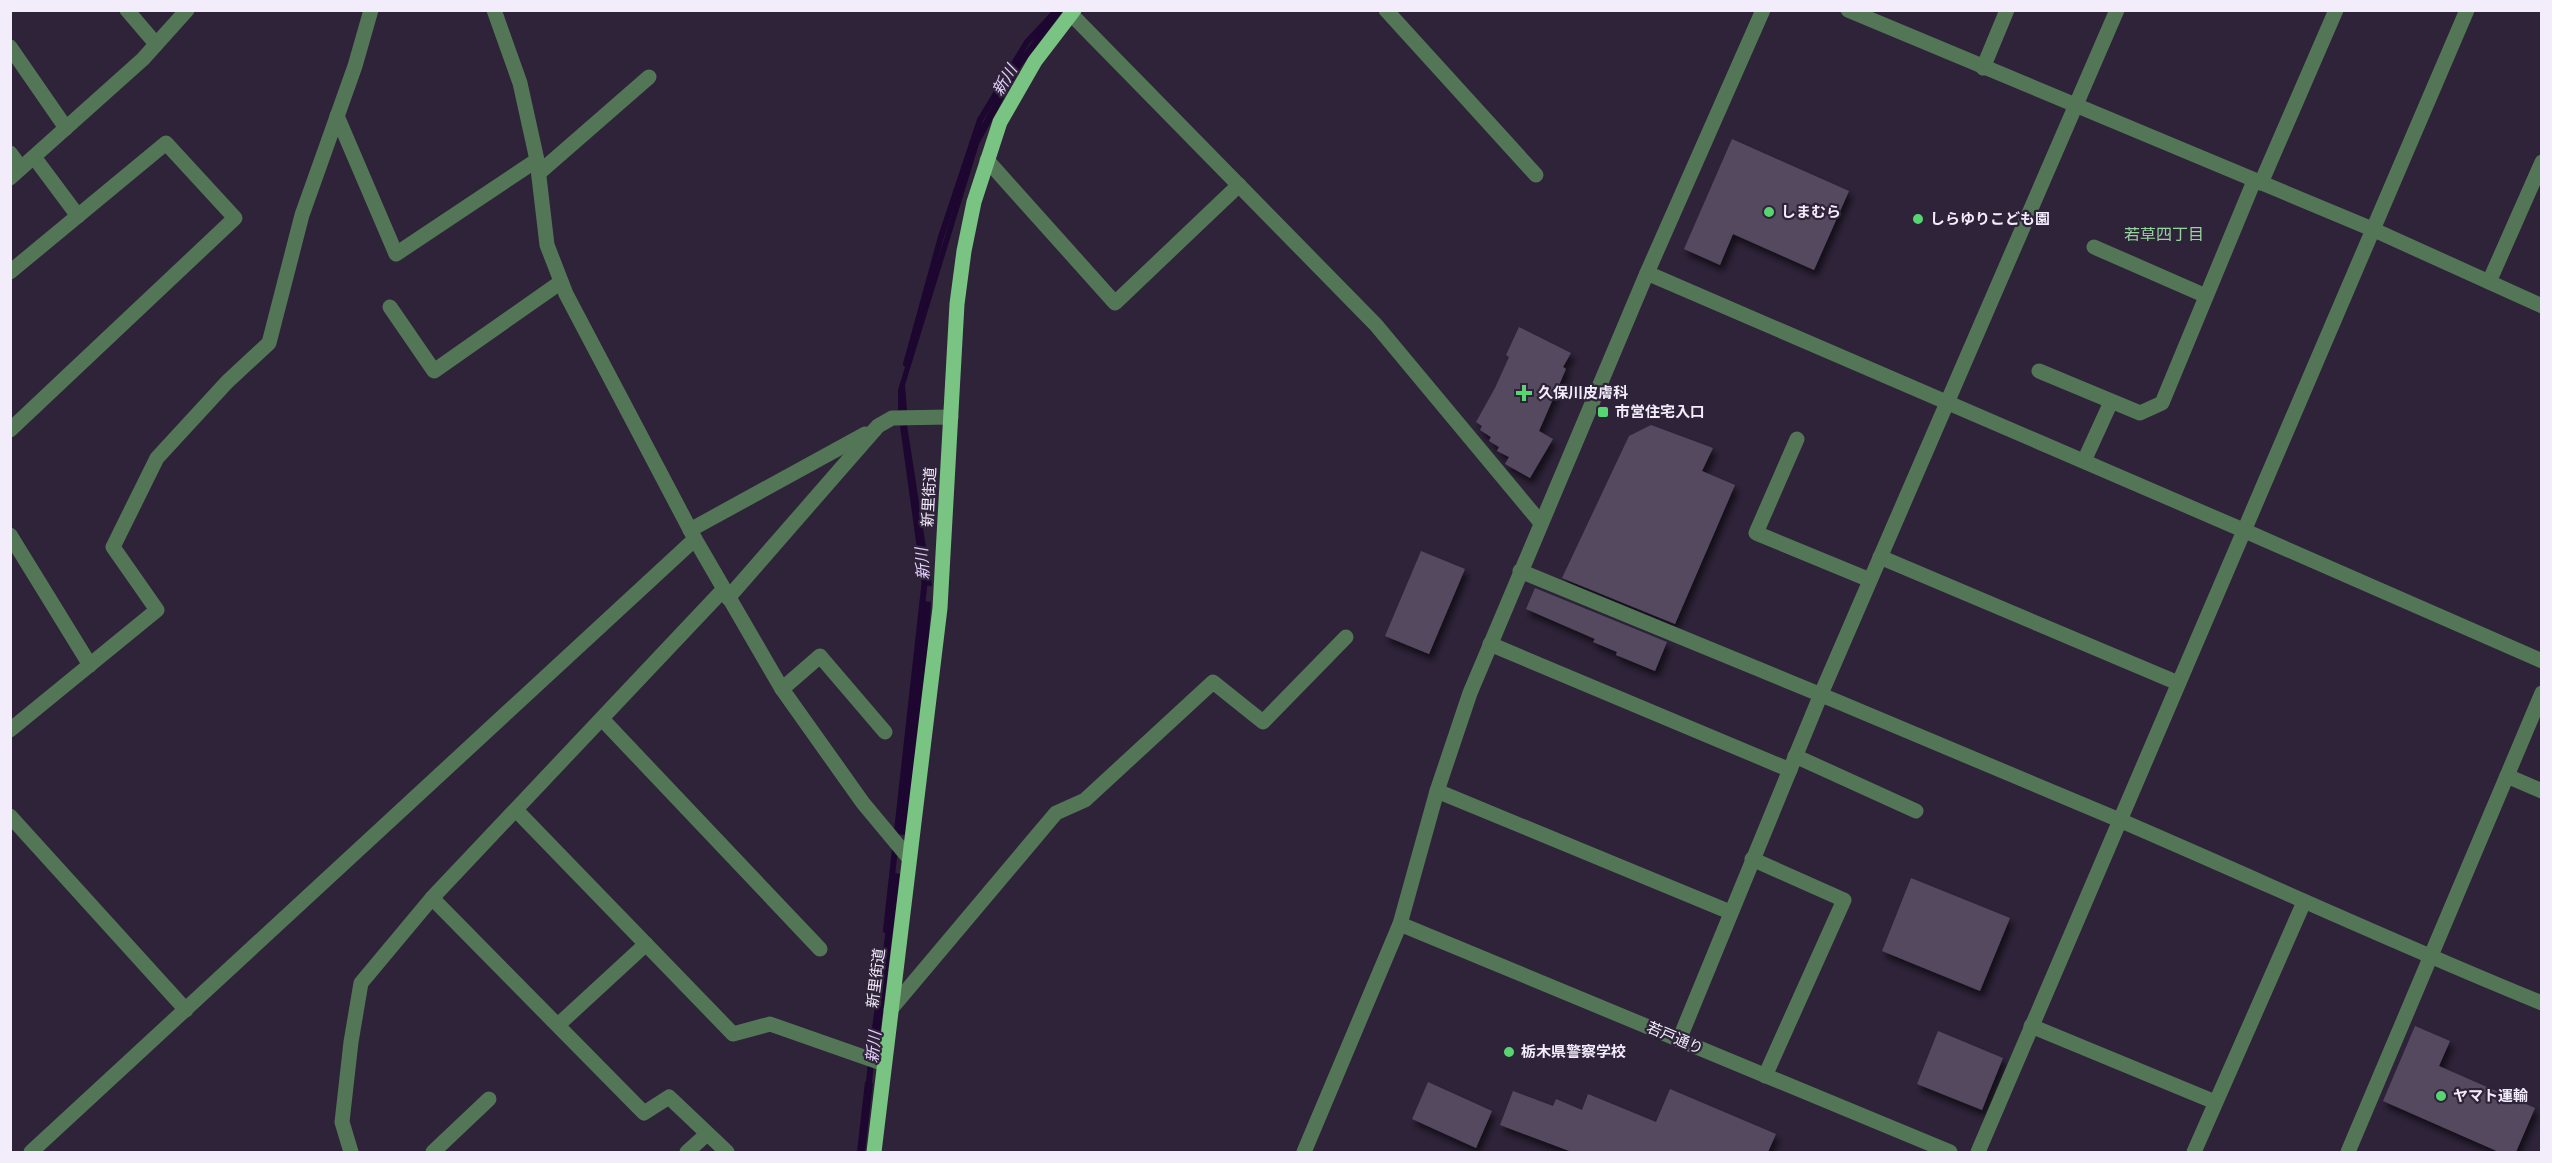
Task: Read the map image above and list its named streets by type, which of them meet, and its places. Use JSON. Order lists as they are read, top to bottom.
{
  "streets": {
    "main road": ["新里街道"],
    "street": ["若戸通り"]
  },
  "districts": ["若草四丁目"],
  "water": ["新川"],
  "places": {
    "other": [
      "しまむら",
      "しらゆりこども園",
      "栃木県警察学校",
      "ヤマト運輸"
    ],
    "health": ["久保川皮膚科"],
    "transit": ["市営住宅入口"]
  }
}
